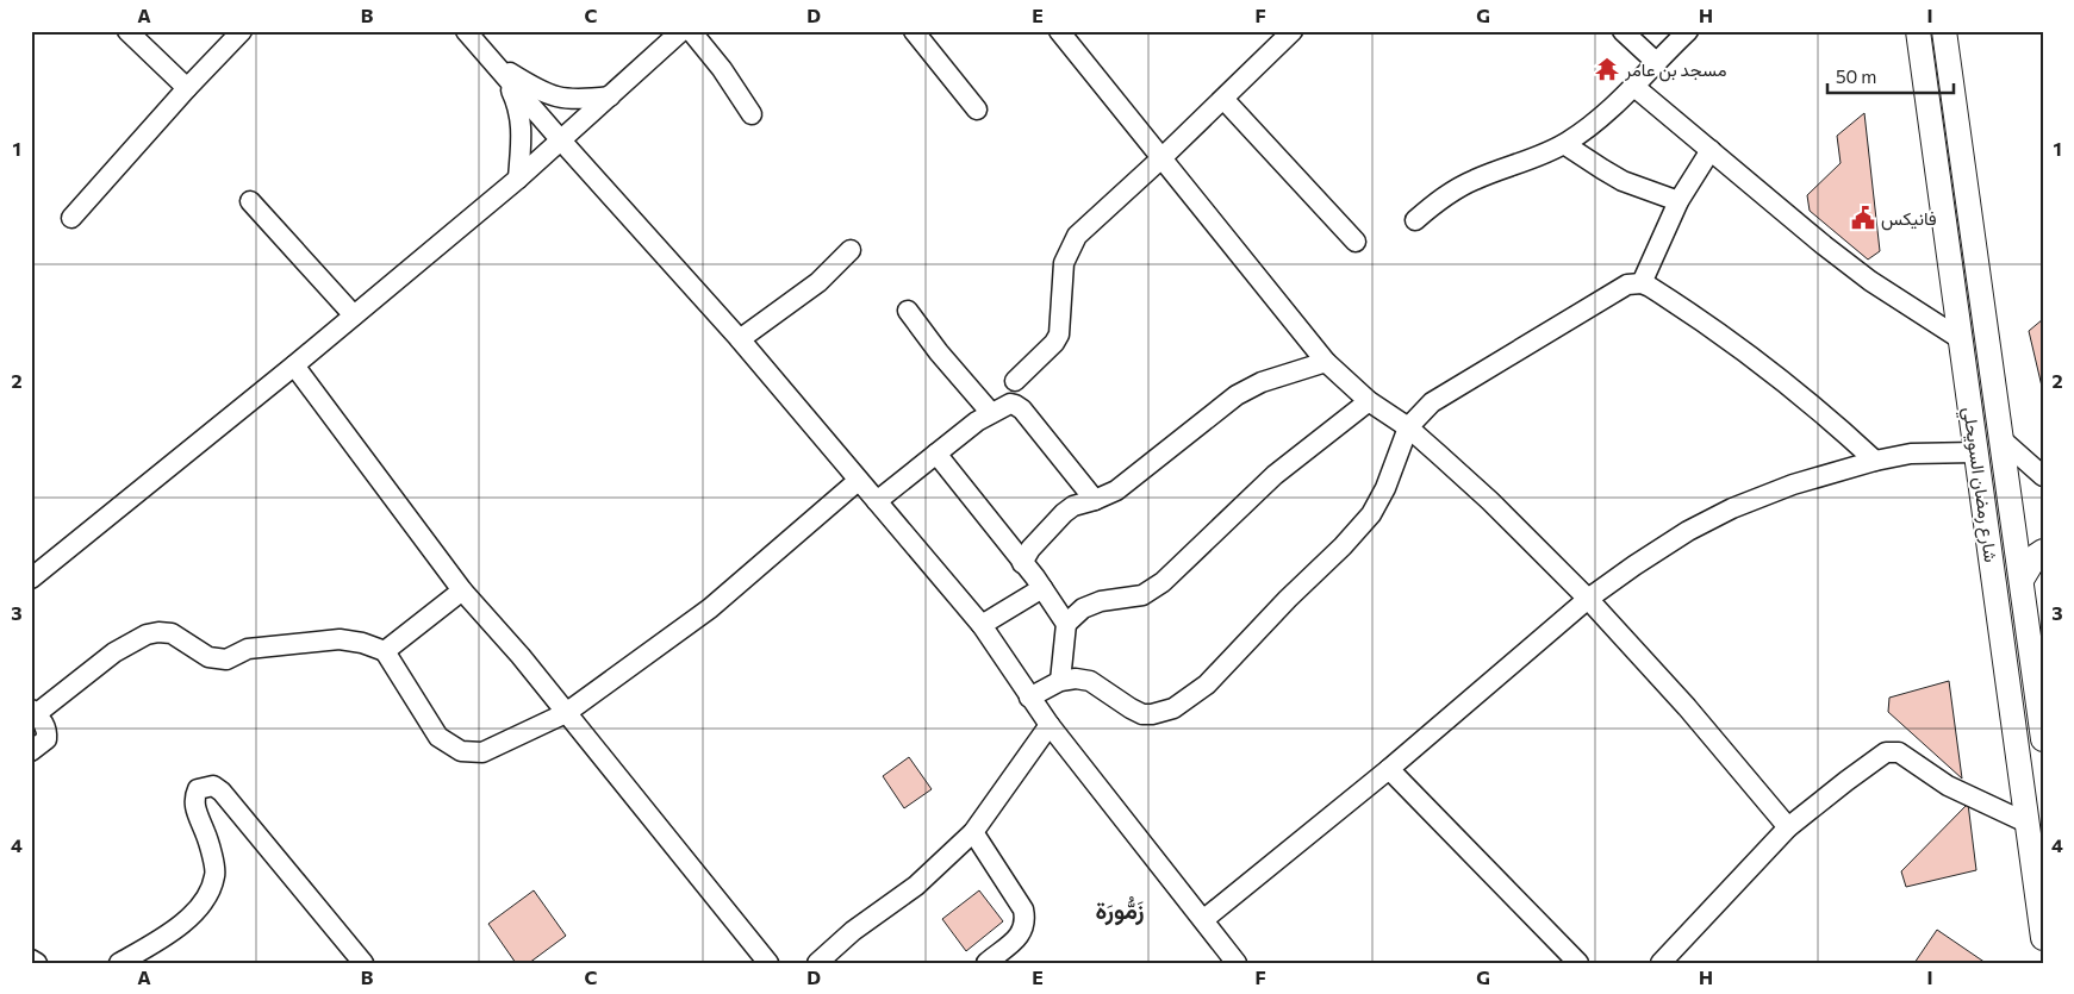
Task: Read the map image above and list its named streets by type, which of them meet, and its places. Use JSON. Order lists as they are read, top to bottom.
{
  "streets": {
    "main road": ["شارع رمضان السويحلي"]
  },
  "districts": ["زَمُّورَة"],
  "places": {
    "temple": ["مسجد بن عامر"],
    "public building": ["فانيكس"]
  },
  "scale_bar": "50 m",
  "grid": {
    "columns": [
      "A",
      "B",
      "C",
      "D",
      "E",
      "F",
      "G",
      "H",
      "I"
    ],
    "rows": [
      "1",
      "2",
      "3",
      "4"
    ]
  }
}
